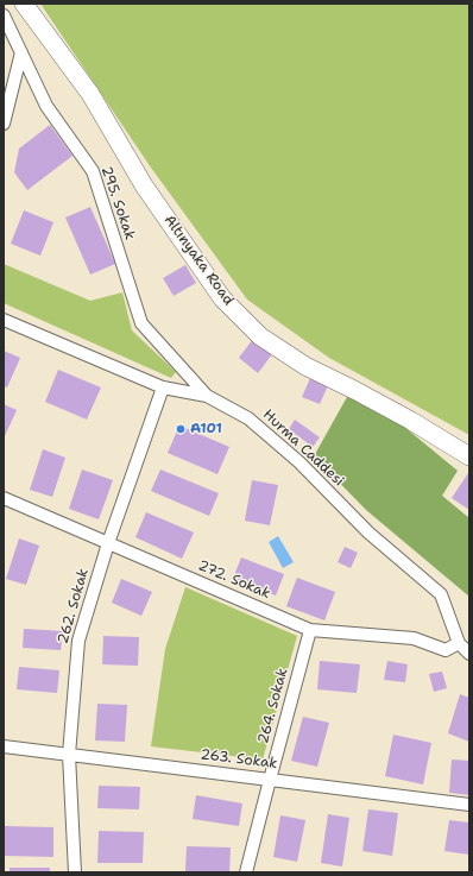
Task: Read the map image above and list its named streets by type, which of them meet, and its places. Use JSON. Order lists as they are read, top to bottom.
{
  "streets": {
    "main road": ["Altınyaka Road"],
    "street": [
      "295. Sokak",
      "Hurma Caddesi",
      "272. Sokak",
      "262. Sokak",
      "264. Sokak",
      "263. Sokak"
    ]
  },
  "crossings": [
    ["295. Sokak", "Hurma Caddesi"],
    ["Hurma Caddesi", "272. Sokak"],
    ["Hurma Caddesi", "262. Sokak"],
    ["272. Sokak", "262. Sokak"],
    ["272. Sokak", "264. Sokak"],
    ["262. Sokak", "263. Sokak"],
    ["264. Sokak", "263. Sokak"]
  ],
  "places": ["A101"]
}
